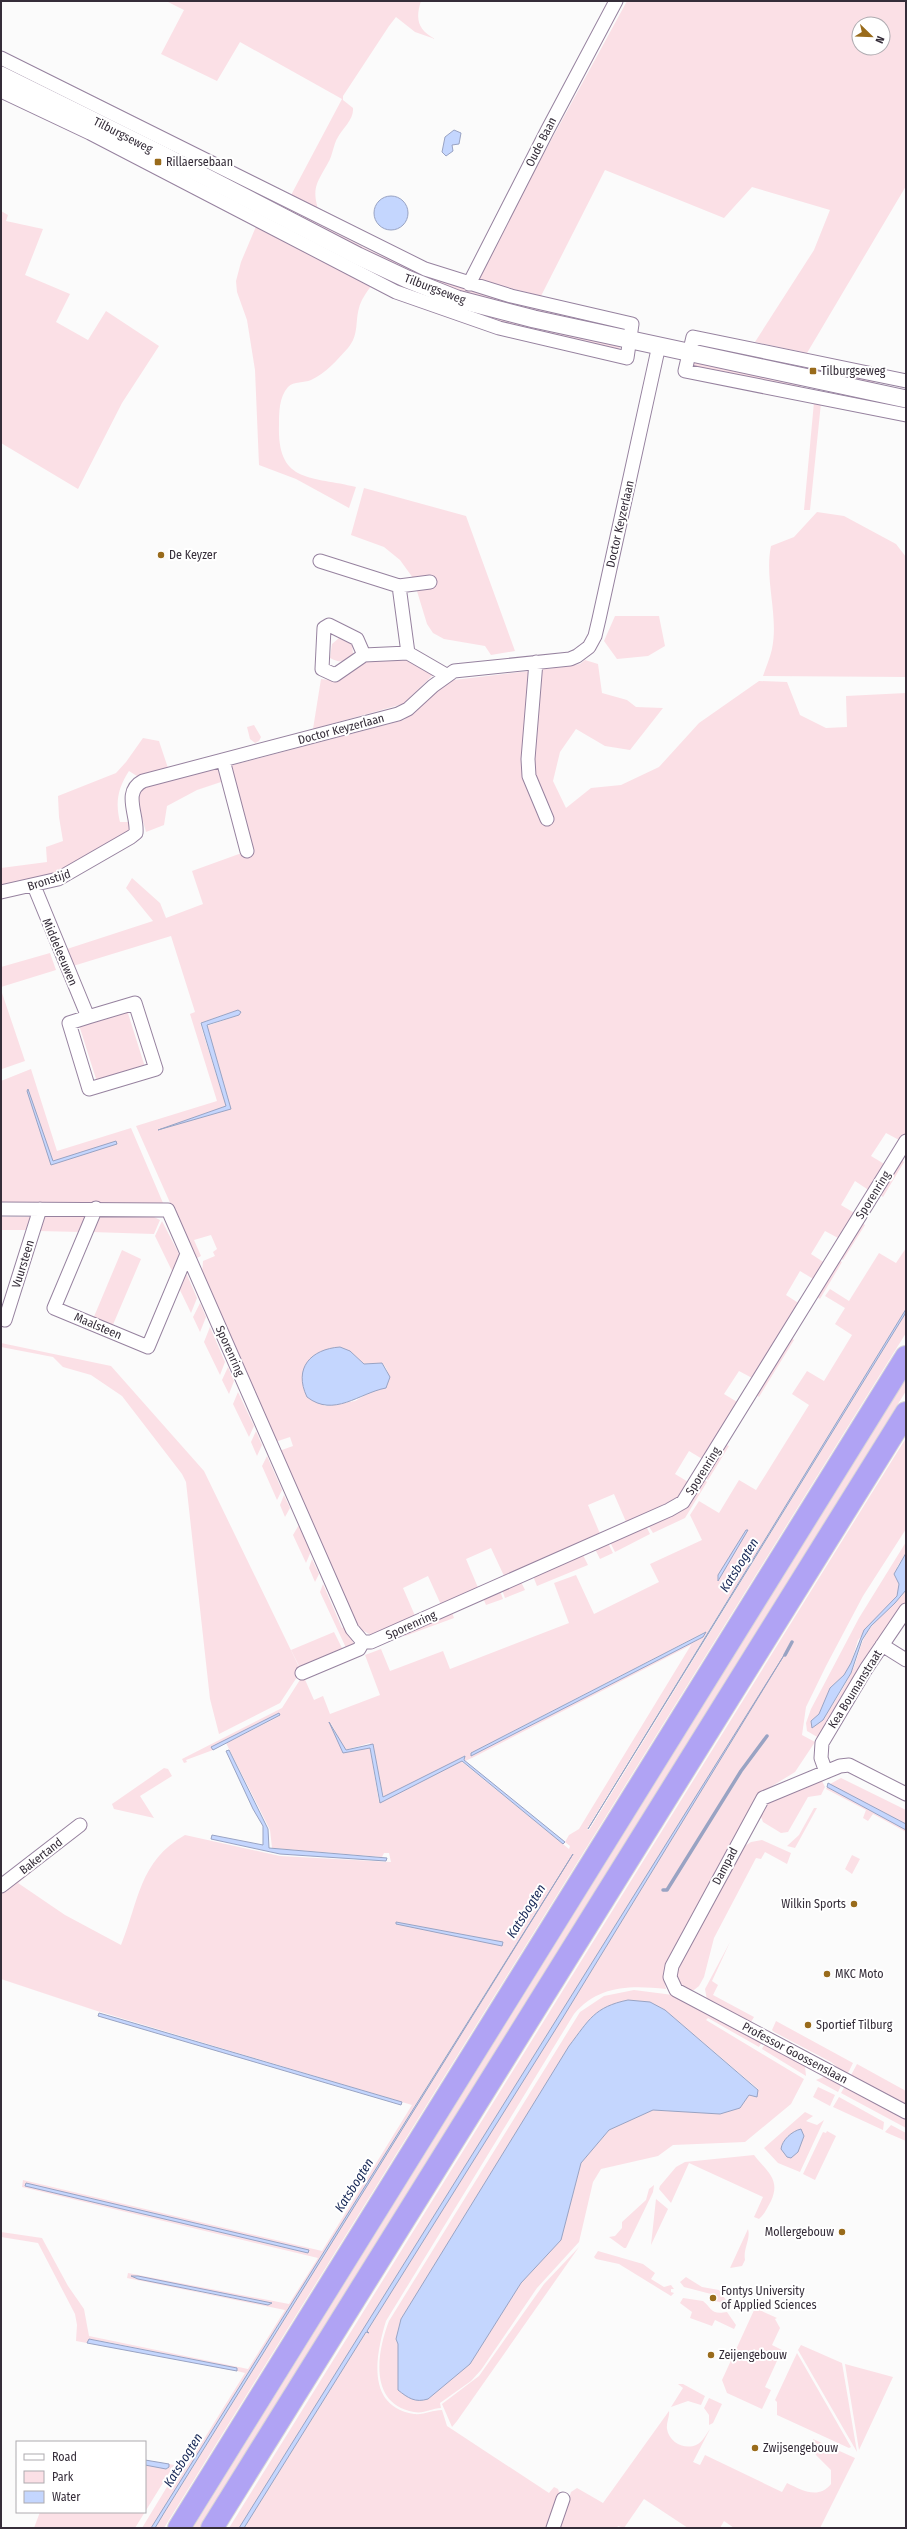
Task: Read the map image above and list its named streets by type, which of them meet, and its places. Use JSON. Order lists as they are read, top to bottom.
{
  "streets": {
    "street": [
      "Tilburgseweg",
      "Oude Baan",
      "Doctor Keyzerlaan",
      "Bronstijd",
      "Middeleeuwen",
      "Sporenring",
      "Vuursteen",
      "Maalsteen",
      "Kea Boumanstraat",
      "Bakertand",
      "Dampad",
      "Professor Goossenslaan"
    ]
  },
  "crossings": [
    ["Tilburgseweg", "Oude Baan"],
    ["Tilburgseweg", "Doctor Keyzerlaan"],
    ["Doctor Keyzerlaan", "Bronstijd"],
    ["Bronstijd", "Middeleeuwen"],
    ["Sporenring", "Vuursteen"],
    ["Sporenring", "Maalsteen"],
    ["Kea Boumanstraat", "Dampad"],
    ["Dampad", "Professor Goossenslaan"]
  ],
  "water": ["Katsbogten"],
  "places": {
    "transit": ["Rillaersebaan", "Tilburgseweg"],
    "other": [
      "De Keyzer",
      "Wilkin Sports",
      "MKC Moto",
      "Sportief Tilburg",
      "Mollergebouw",
      "Fontys University of Applied Sciences",
      "Zeijengebouw",
      "Zwijsengebouw"
    ]
  },
  "legend": ["Road", "Park", "Water"],
  "north": "bottom right"
}
